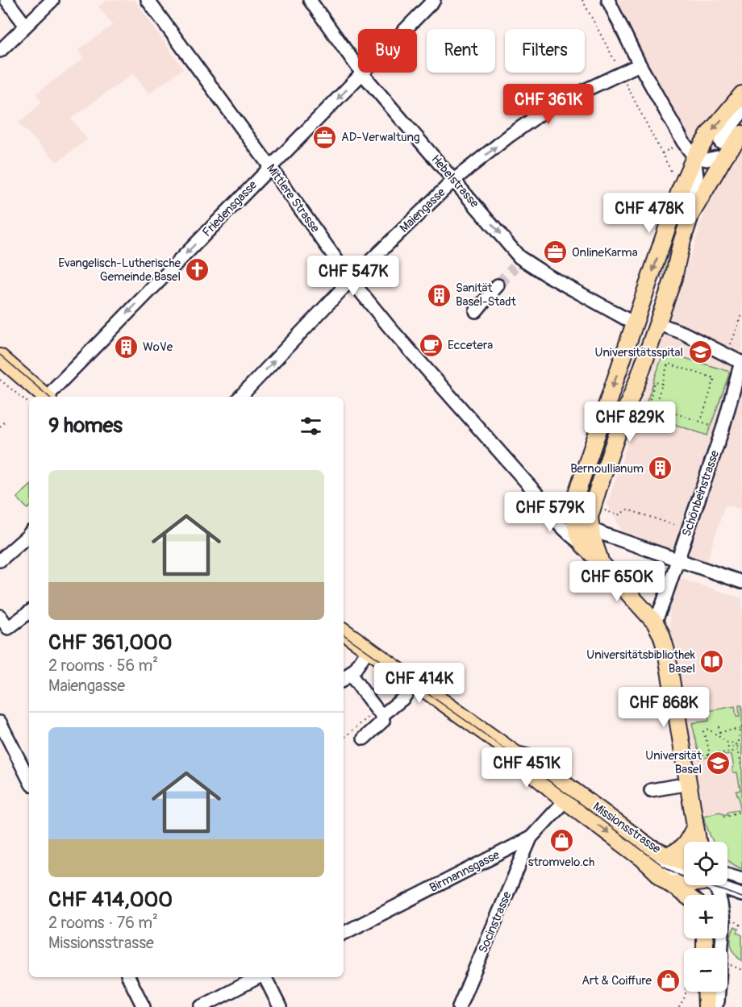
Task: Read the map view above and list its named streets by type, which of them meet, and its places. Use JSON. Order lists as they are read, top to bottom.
{
  "streets": {
    "main road": ["Mittlere Strasse", "Missionsstrasse"],
    "street": [
      "Hebelstrasse",
      "Friedensgasse",
      "Maiengasse",
      "Schönbeinstrasse",
      "Birmannsgasse",
      "Socinstrasse"
    ]
  },
  "crossings": [
    ["Hebelstrasse", "Friedensgasse"],
    ["Hebelstrasse", "Maiengasse"],
    ["Mittlere Strasse", "Friedensgasse"],
    ["Mittlere Strasse", "Maiengasse"],
    ["Mittlere Strasse", "Schönbeinstrasse"],
    ["Missionsstrasse", "Birmannsgasse"],
    ["Birmannsgasse", "Socinstrasse"]
  ],
  "one_way": ["Hebelstrasse", "Friedensgasse", "Maiengasse"],
  "places": {
    "office": ["AD-Verwaltung", "OnlineKarma"],
    "church": ["Evangelisch-Lutherische Gemeinde Basel"],
    "building": ["Sanität Basel-Stadt", "WoVe", "Bernoullianum"],
    "cafe": ["Eccetera"],
    "school or university": ["Universitätsspital", "Universität Basel"],
    "library": ["Universitätsbibliothek Basel"],
    "shop": ["stromvelo.ch", "Art & Coiffure"]
  },
  "page": {
    "chip": ["Buy", "Rent", "Filters"],
    "price": [
      "CHF 361K",
      "CHF 478K",
      "CHF 547K",
      "CHF 829K",
      "CHF 579K",
      "CHF 650K",
      "CHF 414K",
      "CHF 868K",
      "CHF 451K"
    ],
    "heading": "9 homes",
    "list": [
      {
        "name": "CHF 361,000",
        "note": "2 rooms · 56 m² · Maiengasse"
      },
      {
        "name": "CHF 414,000",
        "note": "2 rooms · 76 m² · Missionsstrasse"
      }
    ],
    "map_buttons": ["+", "−"]
  }
}
